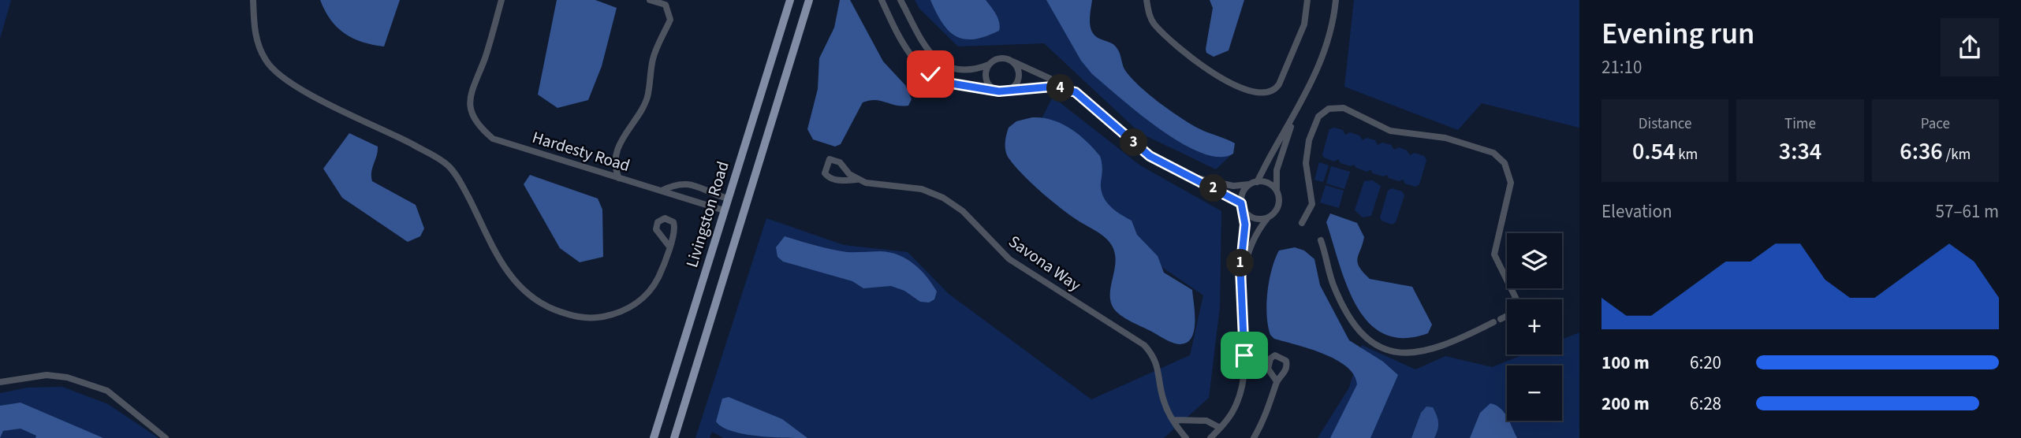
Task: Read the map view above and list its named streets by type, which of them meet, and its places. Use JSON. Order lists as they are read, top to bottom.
{
  "streets": {
    "main road": ["Livingston Road"],
    "street": ["Hardesty Road", "Savona Way"]
  },
  "crossings": [
    ["Hardesty Road", "Livingston Road"]
  ],
  "page": {
    "heading": ["Evening run", "21:10"],
    "pins": [
      "4",
      "3",
      "2",
      "1"
    ],
    "stats": [
      ["Distance", "0.54 km"],
      ["Time", "3:34"],
      ["Pace", "6:36 /km"]
    ],
    "chart": ["Elevation", "57–61 m"],
    "map_buttons": ["+", "−"],
    "list": [
      {
        "name": "100 m",
        "note": "6:20"
      },
      {
        "name": "200 m",
        "note": "6:28"
      }
    ]
  }
}
